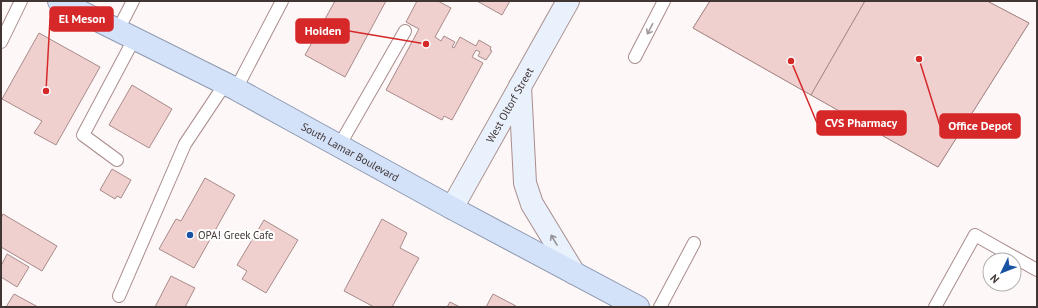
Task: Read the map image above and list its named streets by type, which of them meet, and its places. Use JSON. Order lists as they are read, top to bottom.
{
  "streets": {
    "main road": ["West Oltorf Street", "South Lamar Boulevard"]
  },
  "crossings": [
    ["West Oltorf Street", "South Lamar Boulevard"]
  ],
  "places": [
    "Hoiden",
    "Office Depot",
    "CVS Pharmacy",
    "El Meson",
    "OPA! Greek Cafe"
  ],
  "north": "bottom left"
}
